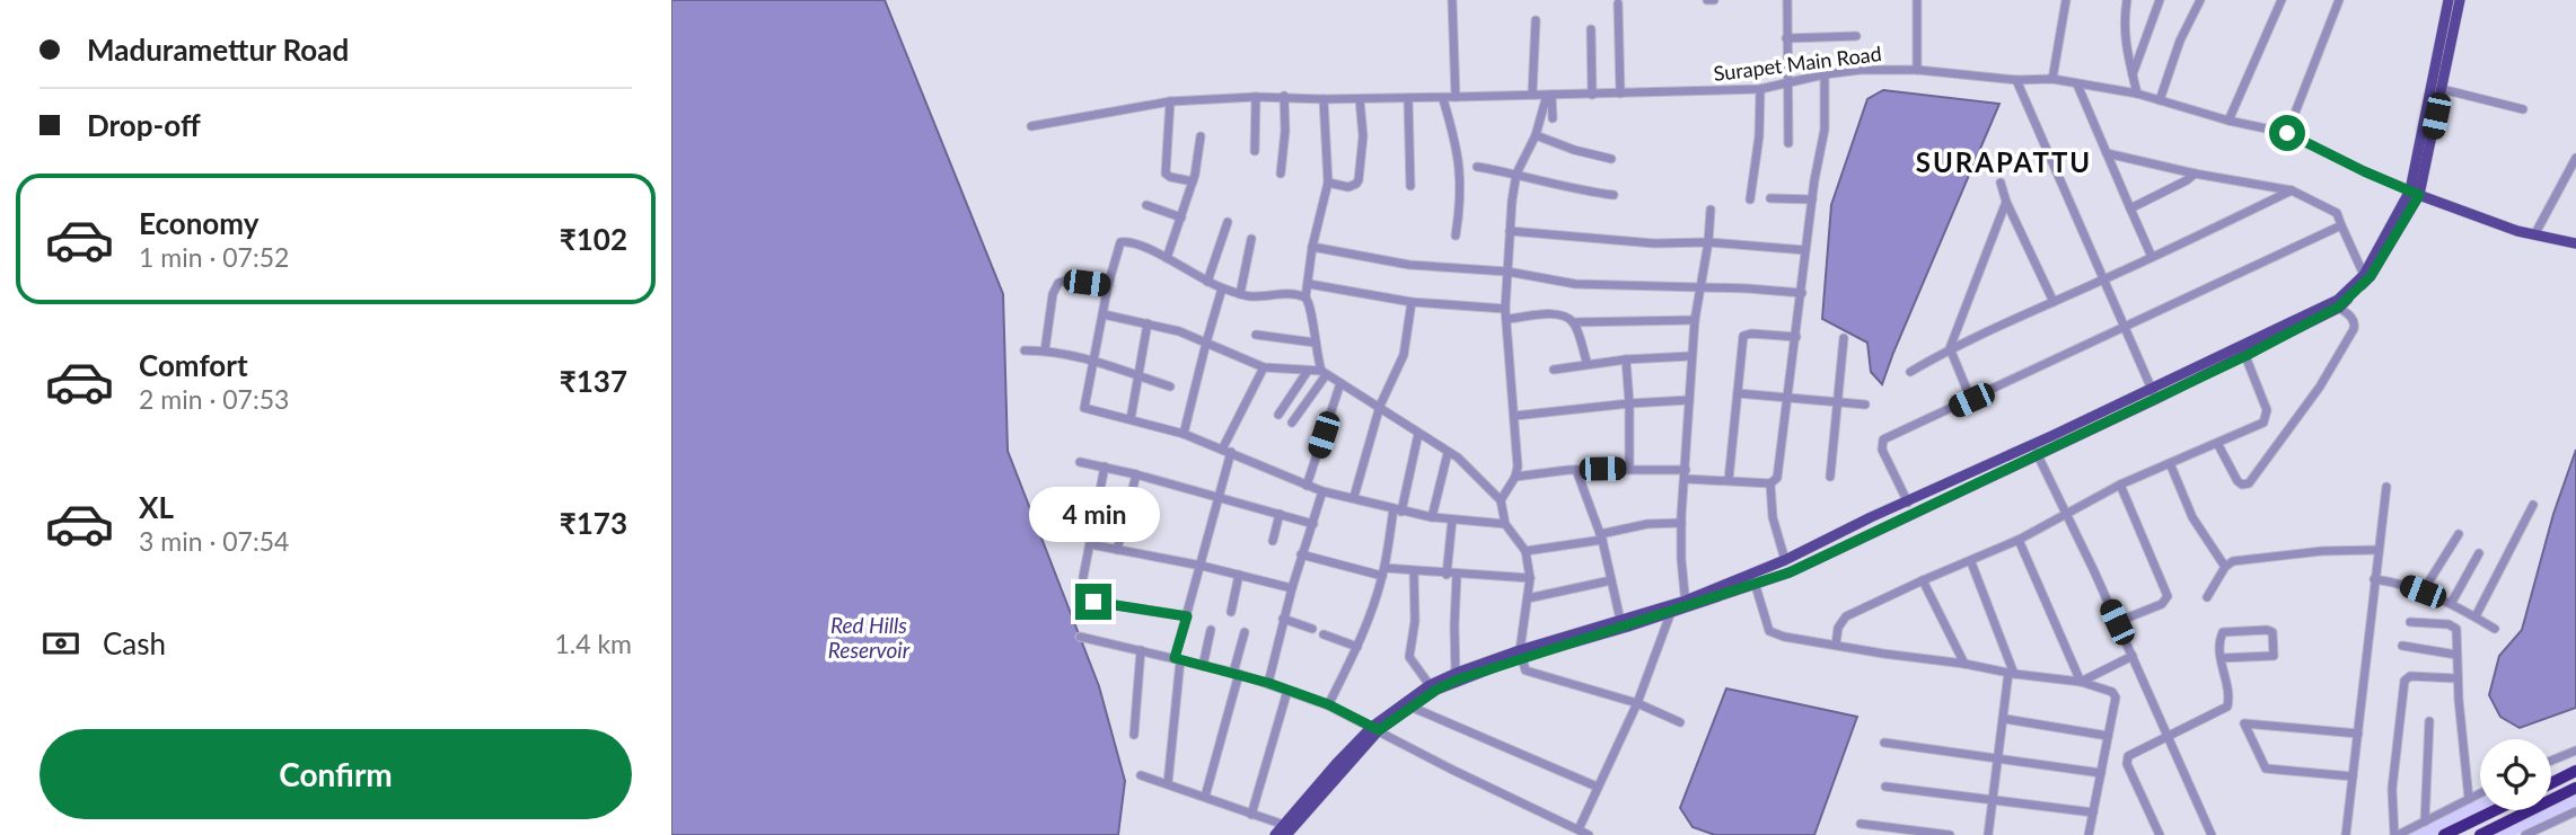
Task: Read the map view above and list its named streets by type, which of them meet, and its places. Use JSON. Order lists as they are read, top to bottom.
{
  "streets": {
    "street": ["Surapet Main Road"]
  },
  "districts": ["SURAPATTU"],
  "water": ["Red Hills Reservoir"],
  "page": {
    "banner": ["Maduramettur Road", "Drop-off"],
    "list": [
      {
        "name": "Economy",
        "note": "1 min · 07:52",
        "value": "₹102"
      },
      {
        "name": "Comfort",
        "note": "2 min · 07:53",
        "value": "₹137"
      },
      {
        "name": "XL",
        "note": "3 min · 07:54",
        "value": "₹173"
      }
    ],
    "bubble": "4 min",
    "pay": ["Cash", "1.4 km"],
    "buttons": "Confirm"
  }
}
